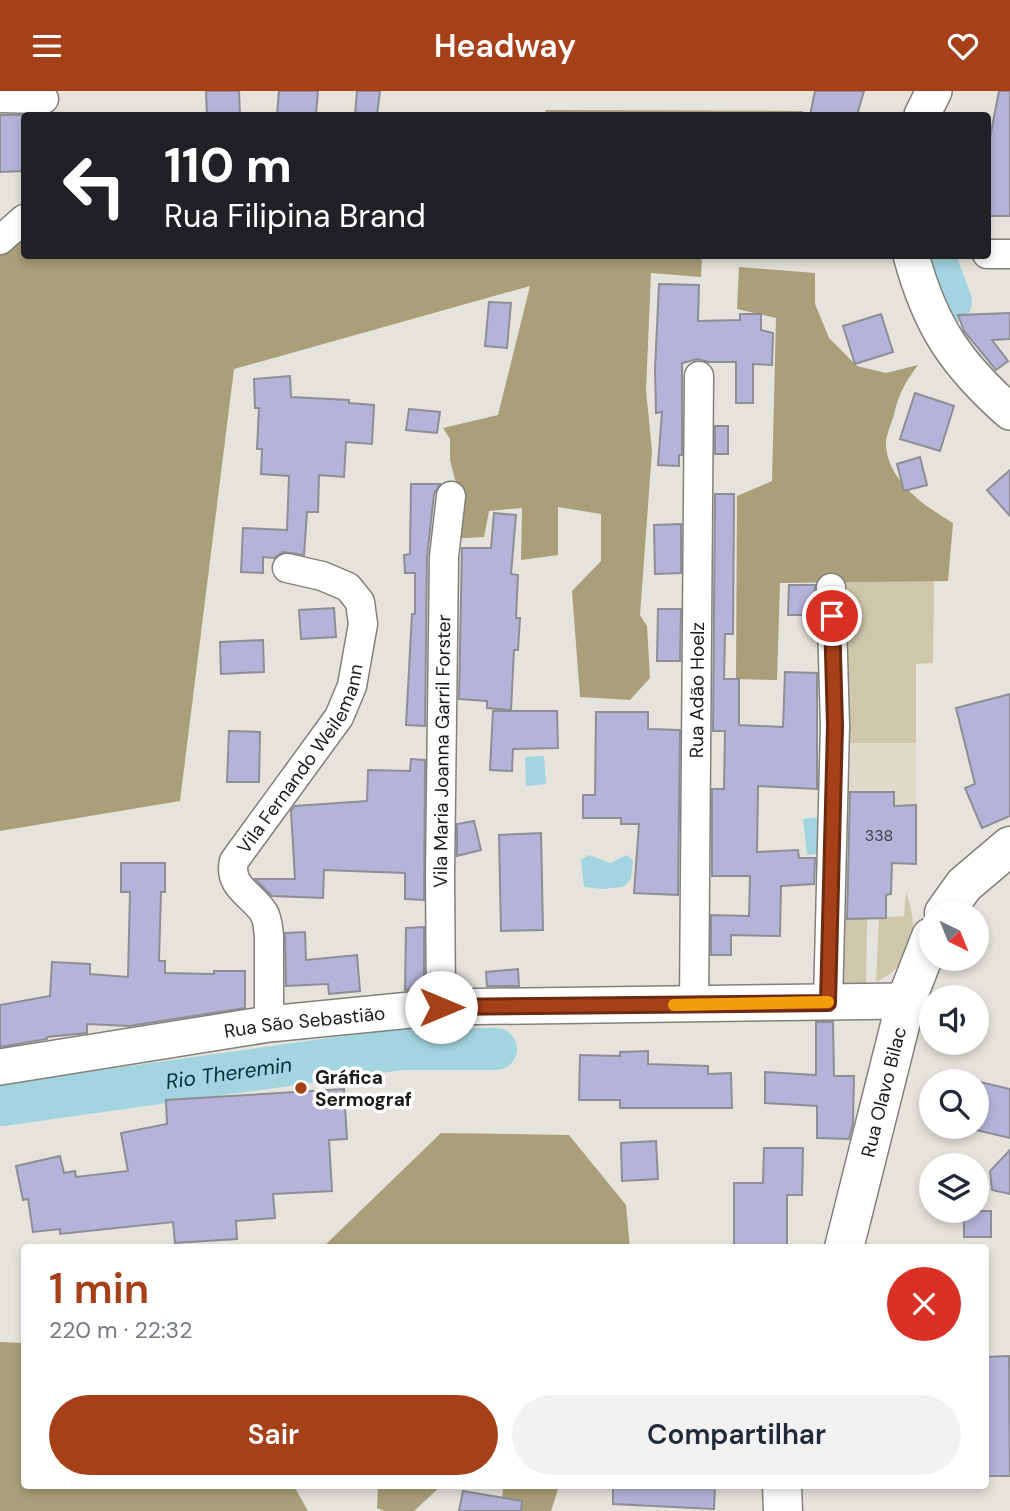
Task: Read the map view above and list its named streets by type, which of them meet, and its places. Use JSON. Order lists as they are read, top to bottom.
{
  "streets": {
    "main road": ["Rua Olavo Bilac"],
    "street": [
      "Rua Adão Hoelz",
      "Vila Maria Joanna Garril Forster",
      "Vila Fernando Weilemann",
      "Rua São Sebastião"
    ]
  },
  "crossings": [
    ["Rua Adão Hoelz", "Rua São Sebastião"],
    ["Vila Maria Joanna Garril Forster", "Rua São Sebastião"],
    ["Vila Fernando Weilemann", "Rua São Sebastião"],
    ["Rua São Sebastião", "Rua Olavo Bilac"]
  ],
  "water": ["Rio Theremin"],
  "places": ["Gráfica Sermograf"],
  "house_numbers": ["338"],
  "north": "bottom right",
  "page": {
    "header": "Headway",
    "turn": ["110 m", "Rua Filipina Brand"],
    "heading": ["1 min", "220 m · 22:32"],
    "buttons": ["Sair", "Compartilhar"]
  }
}
